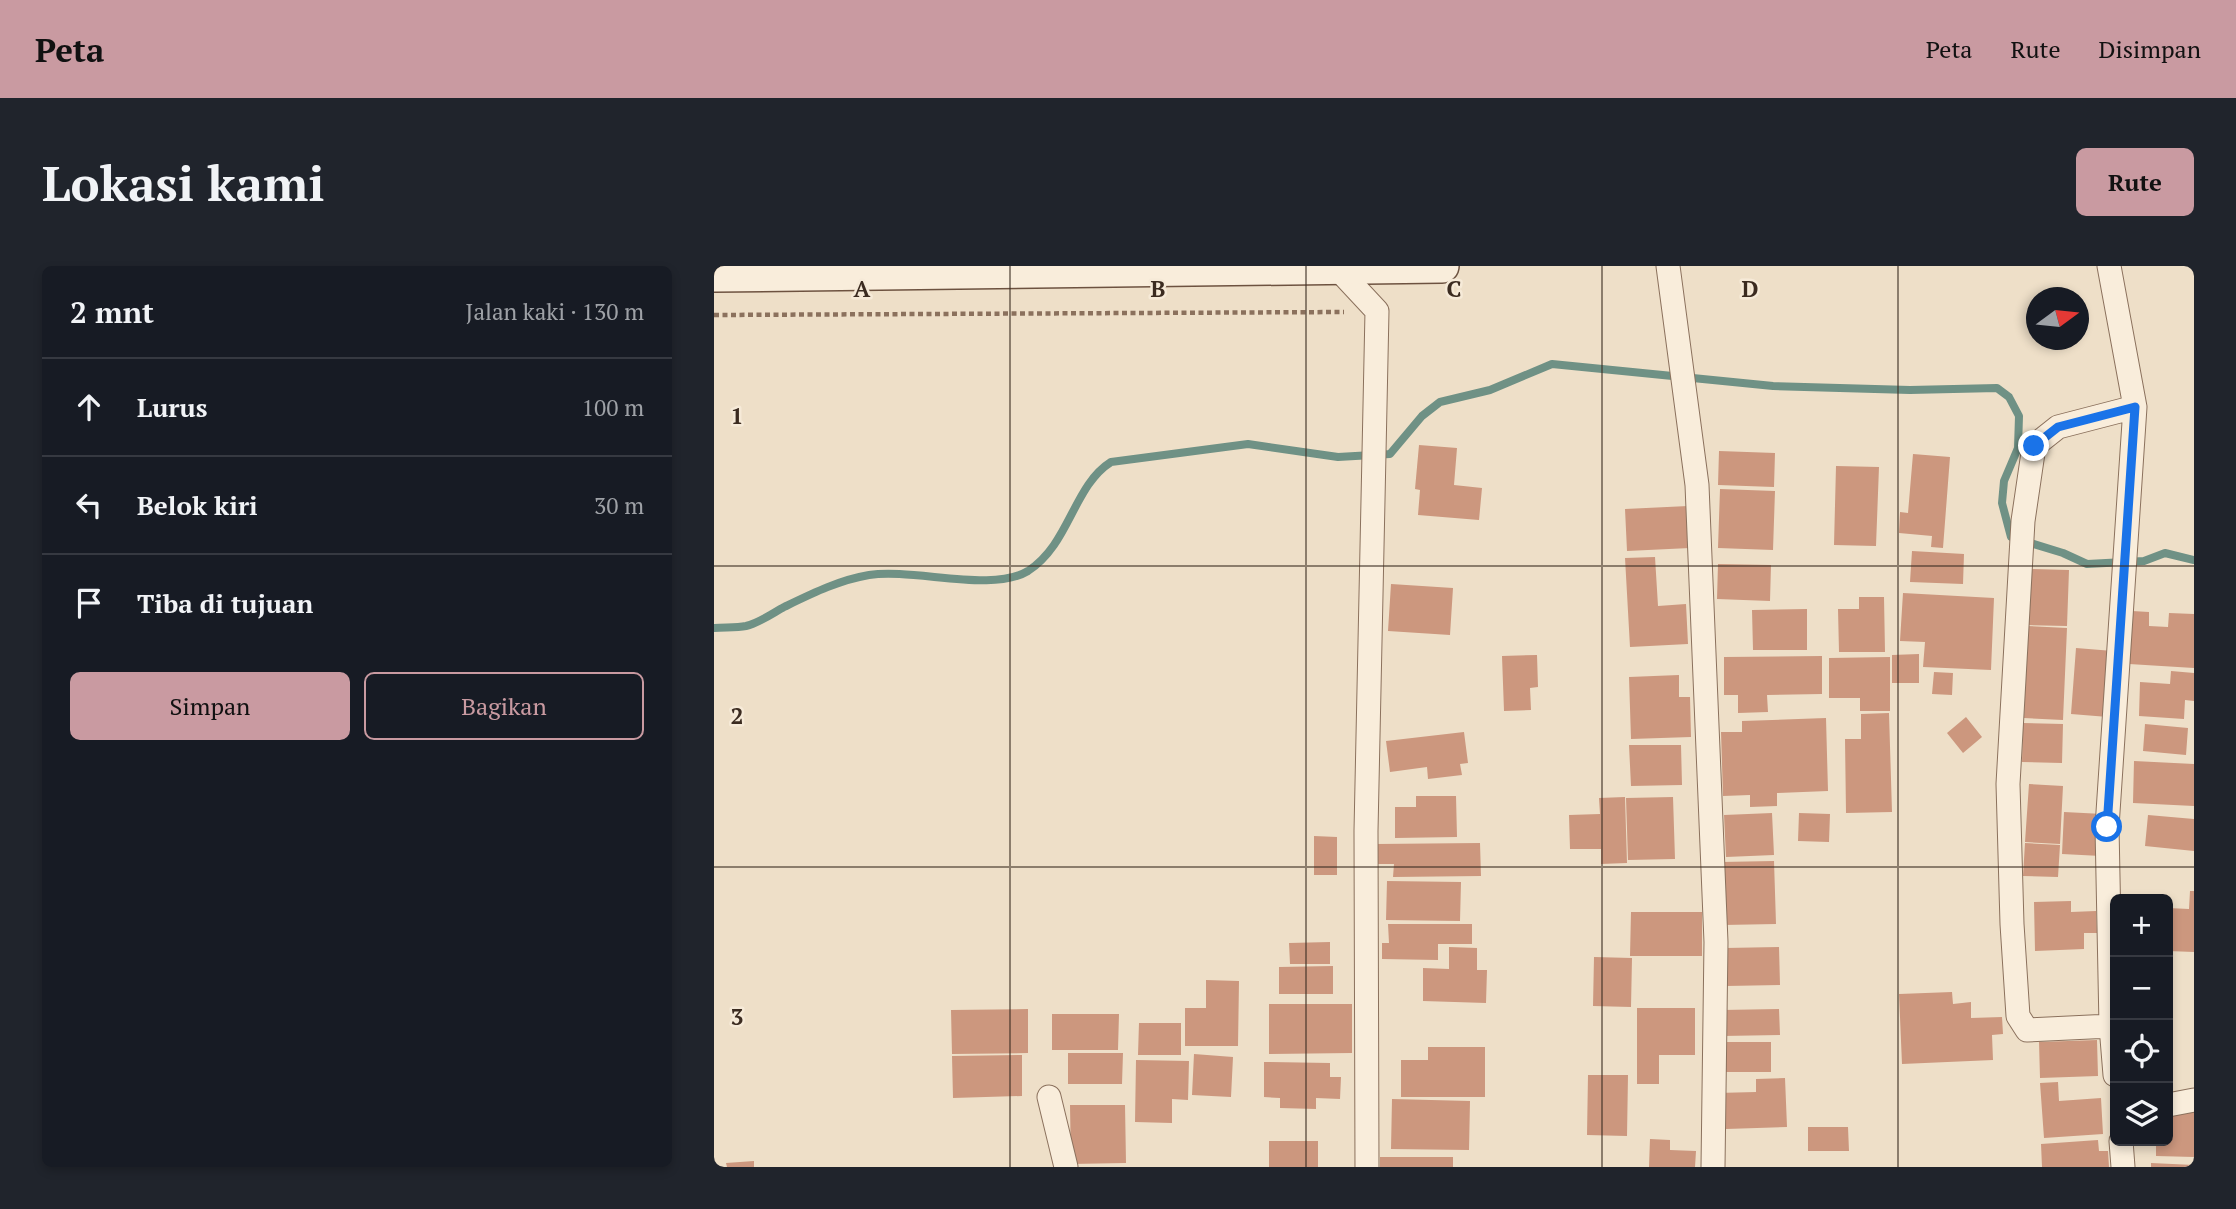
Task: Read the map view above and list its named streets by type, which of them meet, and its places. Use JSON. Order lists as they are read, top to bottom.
{
  "north": "right",
  "page": {
    "header": "Peta",
    "nav": ["Peta", "Rute", "Disimpan"],
    "buttons": [
      "Rute",
      ["Simpan", "Bagikan"]
    ],
    "title": "Lokasi kami",
    "heading": ["2 mnt", "Jalan kaki · 130 m"],
    "list": [
      ["Lurus", "100 m"],
      ["Belok kiri", "30 m"],
      "Tiba di tujuan"
    ],
    "map_buttons": ["+", "−"]
  },
  "grid": {
    "columns": [
      "A",
      "B",
      "C",
      "D"
    ],
    "rows": ["1", "2", "3"]
  }
}
